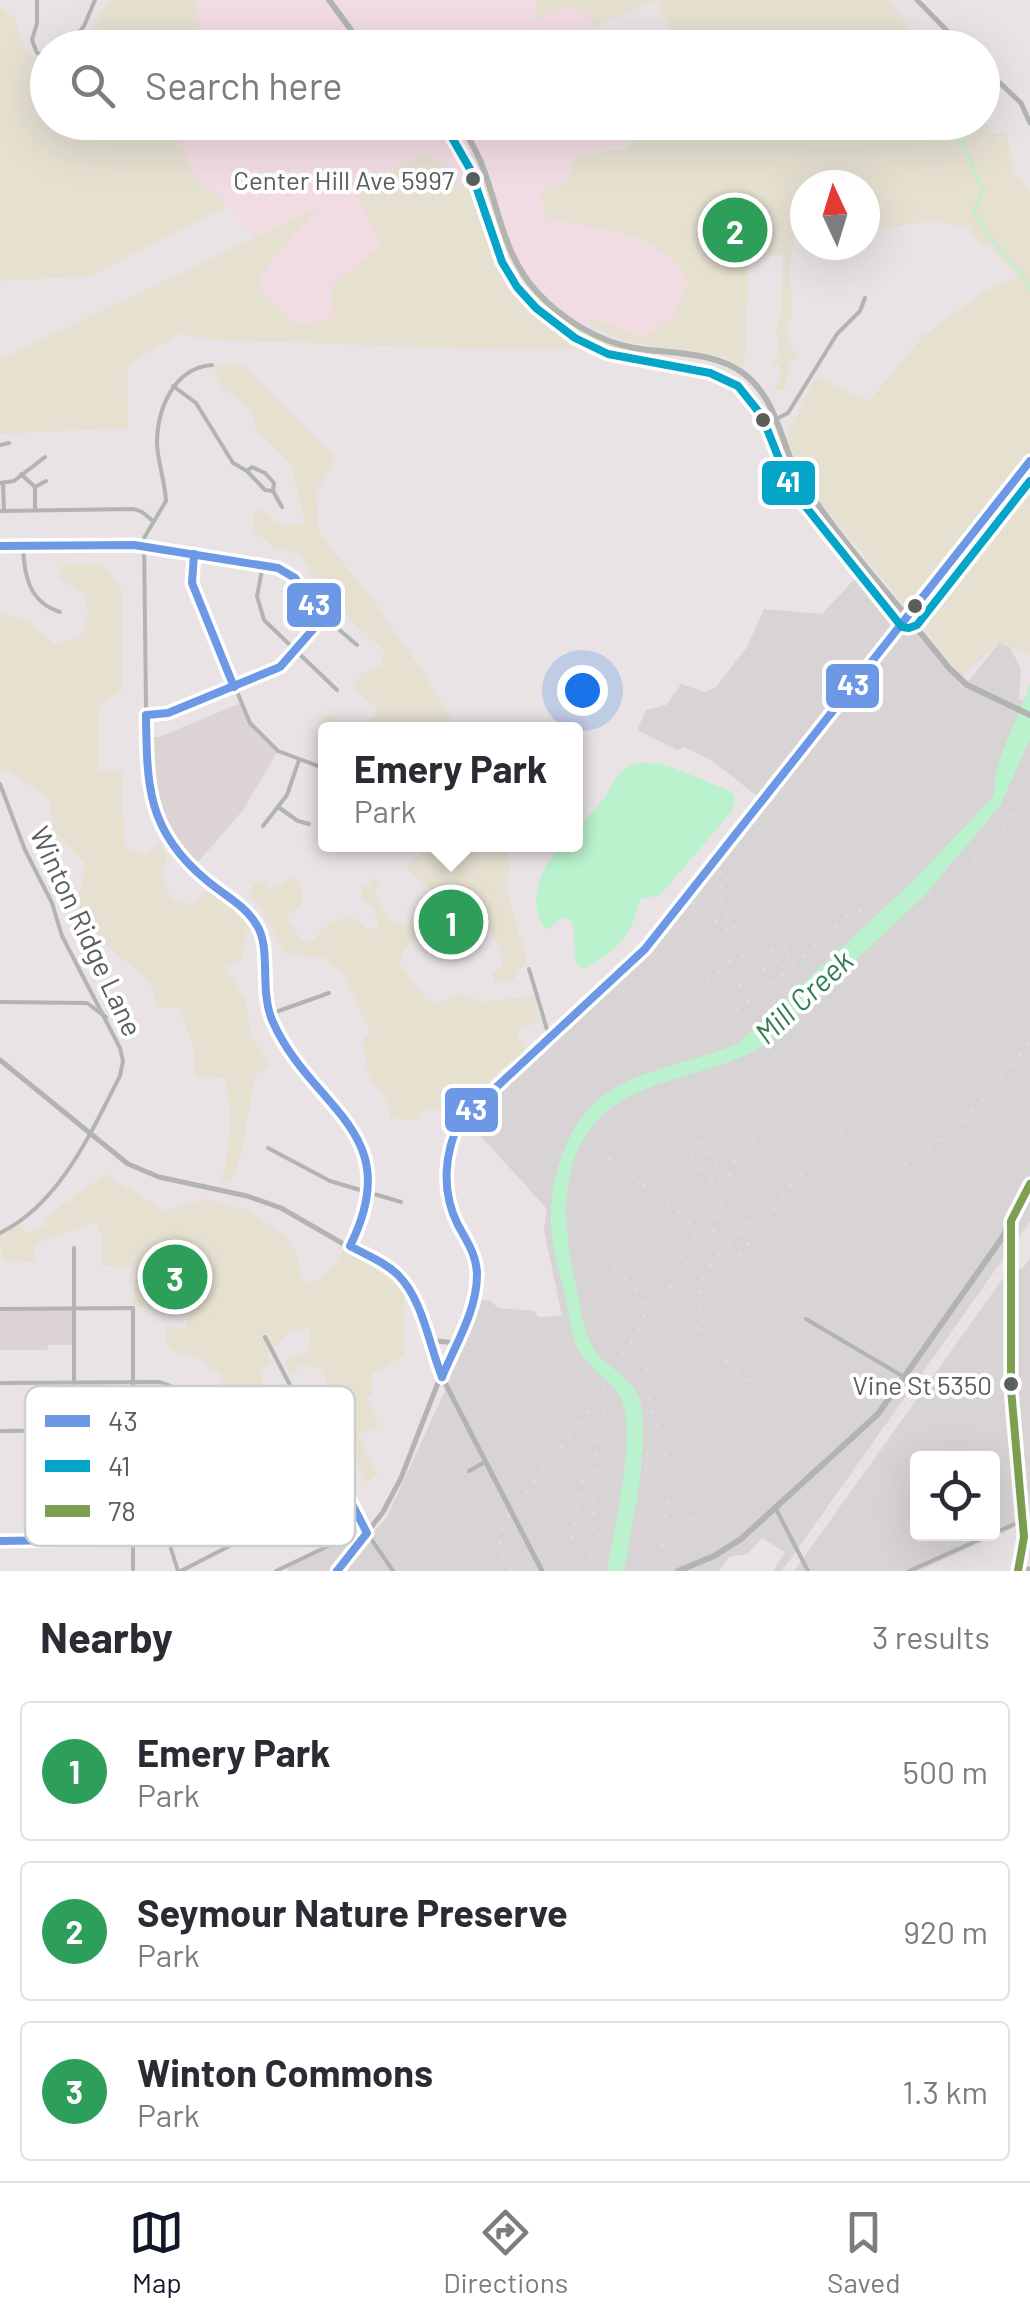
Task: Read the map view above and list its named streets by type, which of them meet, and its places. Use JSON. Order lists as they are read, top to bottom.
{
  "streets": {
    "street": ["Winton Ridge Lane"]
  },
  "water": ["Mill Creek"],
  "places": ["Center Hill Ave 5997", "Vine St 5350"],
  "lines": ["transit line 41", "transit line 43", "transit line 78"],
  "legend": ["43", "41", "78"],
  "north": "top",
  "page": {
    "search": "Search here",
    "pins": ["2", "1", "3"],
    "popup": ["Emery Park", "Park"],
    "heading": ["Nearby", "3 results"],
    "list": [
      {
        "mark": "1",
        "name": "Emery Park",
        "note": "Park",
        "value": "500 m"
      },
      {
        "mark": "2",
        "name": "Seymour Nature Preserve",
        "note": "Park",
        "value": "920 m"
      },
      {
        "mark": "3",
        "name": "Winton Commons",
        "note": "Park",
        "value": "1.3 km"
      }
    ],
    "nav": ["Map", "Directions", "Saved"]
  }
}
